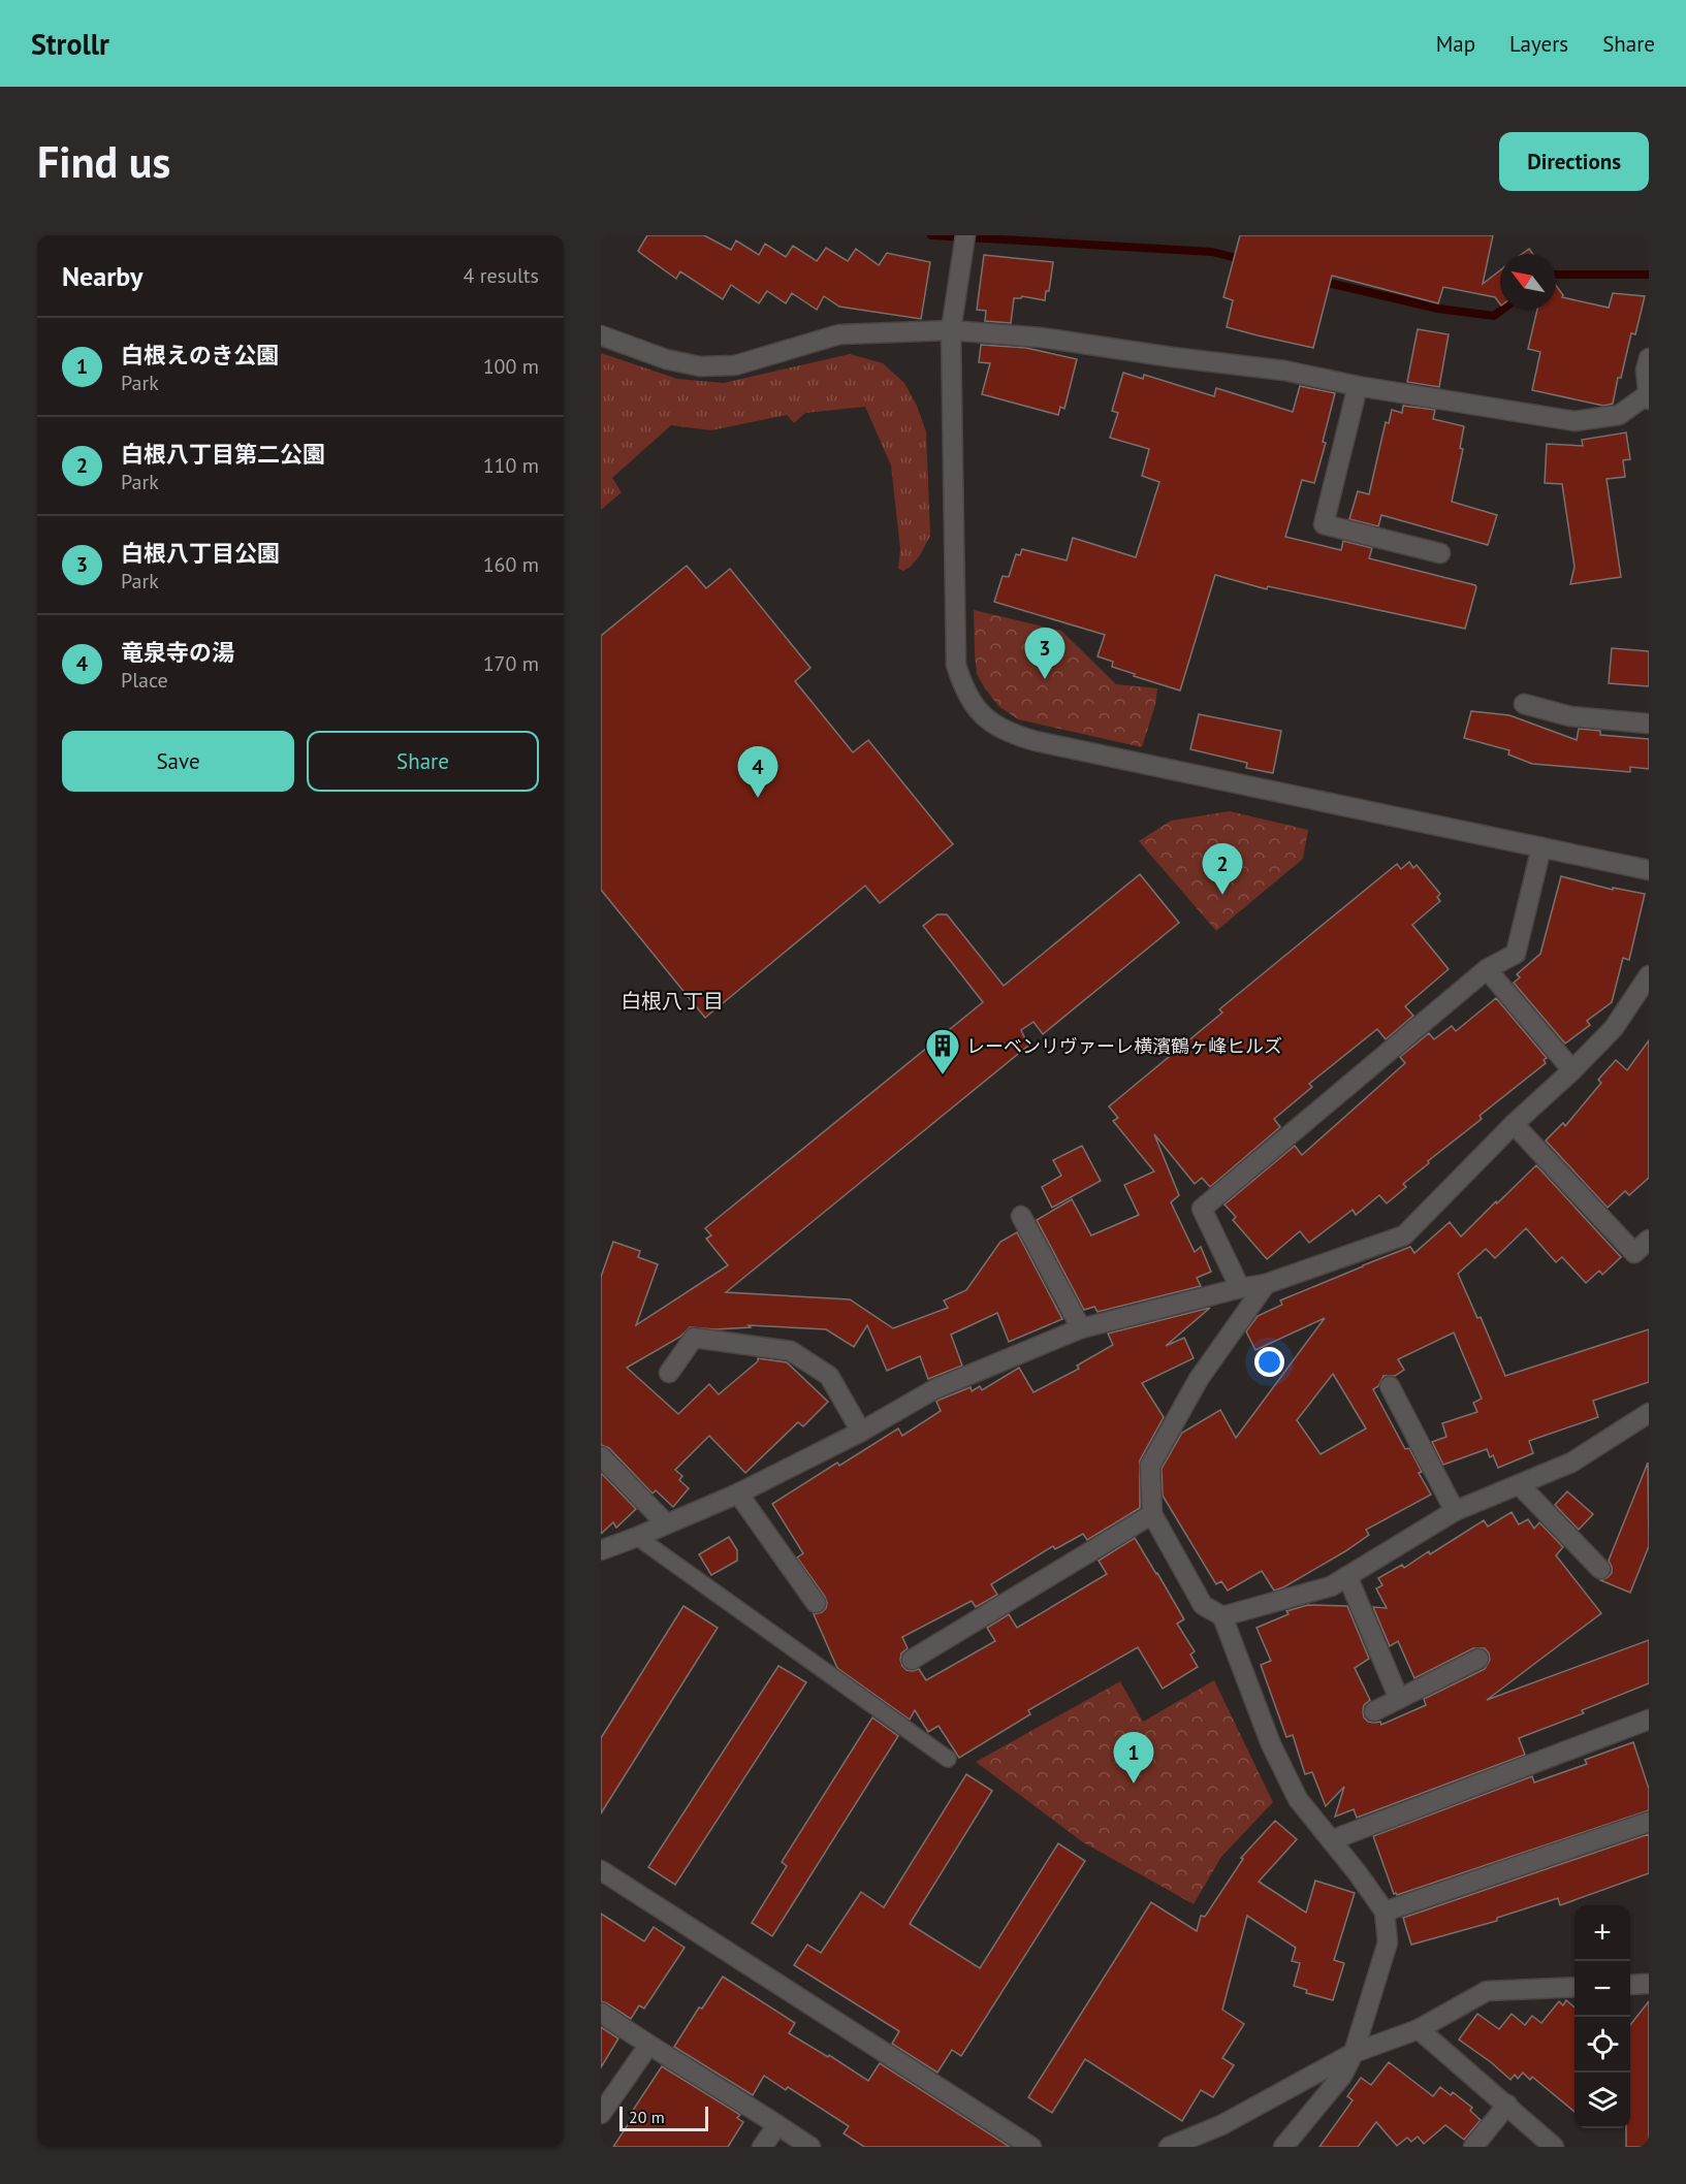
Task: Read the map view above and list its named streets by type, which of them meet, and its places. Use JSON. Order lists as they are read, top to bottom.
{
  "districts": ["白根八丁目"],
  "places": {
    "building": ["レーベンリヴァーレ横濱鶴ヶ峰ヒルズ"]
  },
  "scale_bar": "20 m",
  "north": "top left",
  "page": {
    "header": "Strollr",
    "nav": ["Map", "Layers", "Share"],
    "buttons": [
      "Directions",
      ["Save", "Share"]
    ],
    "title": "Find us",
    "heading": ["Nearby", "4 results"],
    "list": [
      {
        "mark": "1",
        "name": "白根えのき公園",
        "note": "Park",
        "value": "100 m"
      },
      {
        "mark": "2",
        "name": "白根八丁目第二公園",
        "note": "Park",
        "value": "110 m"
      },
      {
        "mark": "3",
        "name": "白根八丁目公園",
        "note": "Park",
        "value": "160 m"
      },
      {
        "mark": "4",
        "name": "竜泉寺の湯",
        "note": "Place",
        "value": "170 m"
      }
    ],
    "pins": [
      "3",
      "4",
      "2",
      "1"
    ],
    "map_buttons": ["+", "−"],
    "scale": "20 m"
  }
}
